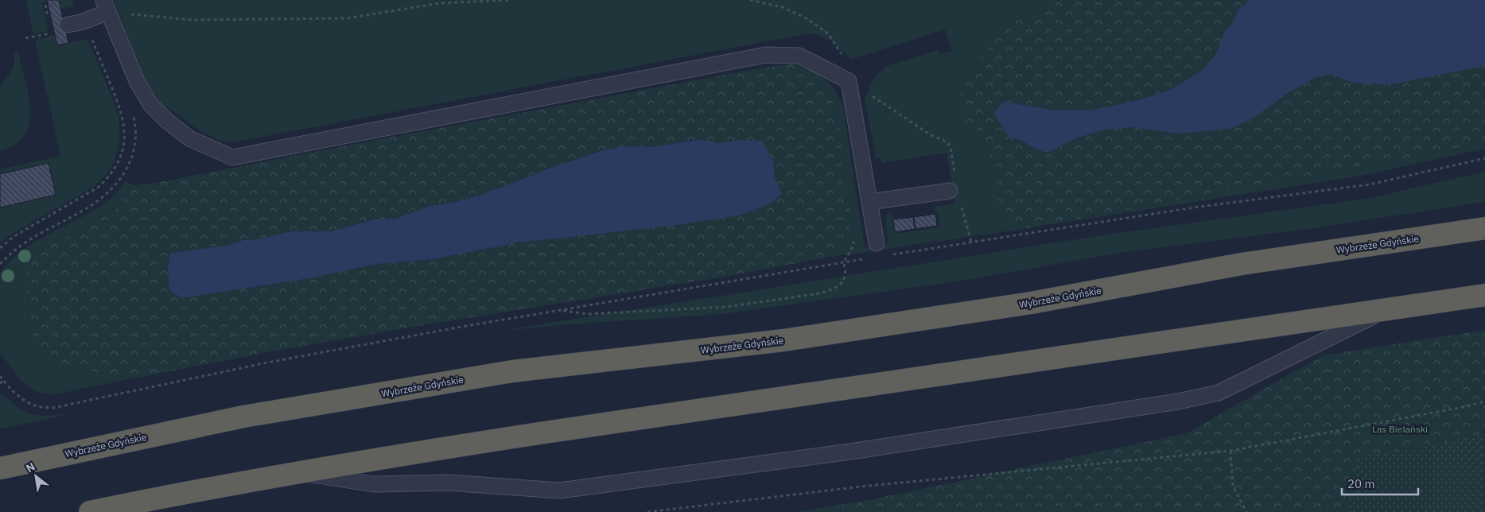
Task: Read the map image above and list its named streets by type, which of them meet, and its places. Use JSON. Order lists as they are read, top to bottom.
{
  "streets": {
    "highway": ["Wybrzeże Gdyńskie"]
  },
  "parks": ["Las Bielański"],
  "scale_bar": "20 m",
  "north": "top left"
}
